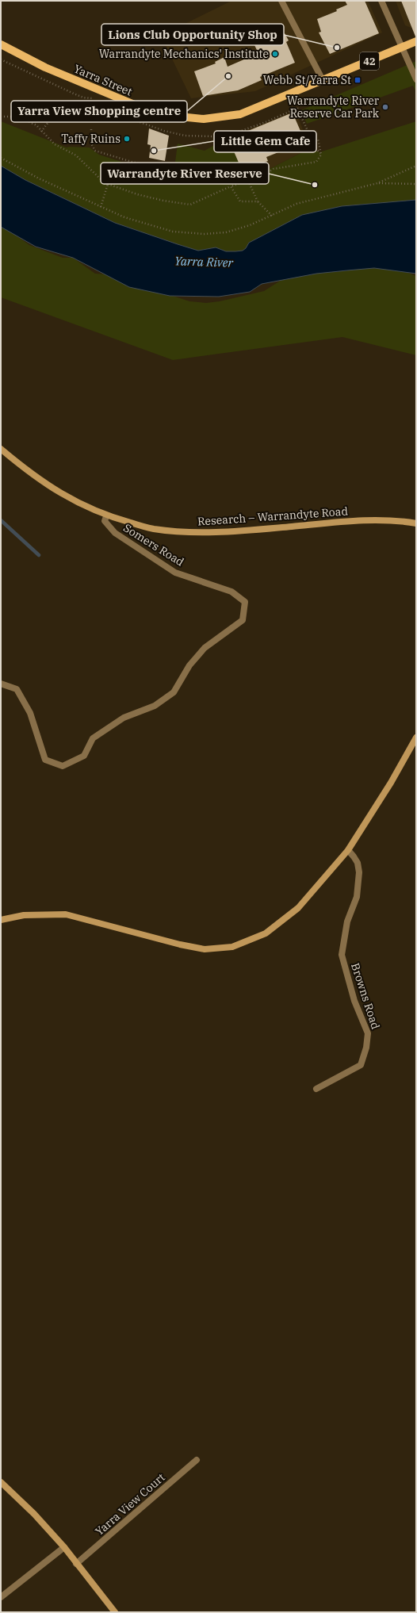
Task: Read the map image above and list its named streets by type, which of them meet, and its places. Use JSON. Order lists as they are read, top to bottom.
{
  "streets": {
    "main road": ["42", "Yarra Street", "Research – Warrandyte Road"],
    "street": ["Somers Road", "Browns Road", "Yarra View Court"]
  },
  "crossings": [
    ["Research – Warrandyte Road", "Somers Road"]
  ],
  "water": ["Yarra River"],
  "places": {
    "other": [
      "Lions Club Opportunity Shop",
      "Warrandyte Mechanics' Institute",
      "Yarra View Shopping centre",
      "Warrandyte River Reserve Car Park",
      "Taffy Ruins",
      "Little Gem Cafe",
      "Warrandyte River Reserve"
    ],
    "transit": ["Webb St/Yarra St"]
  }
}
